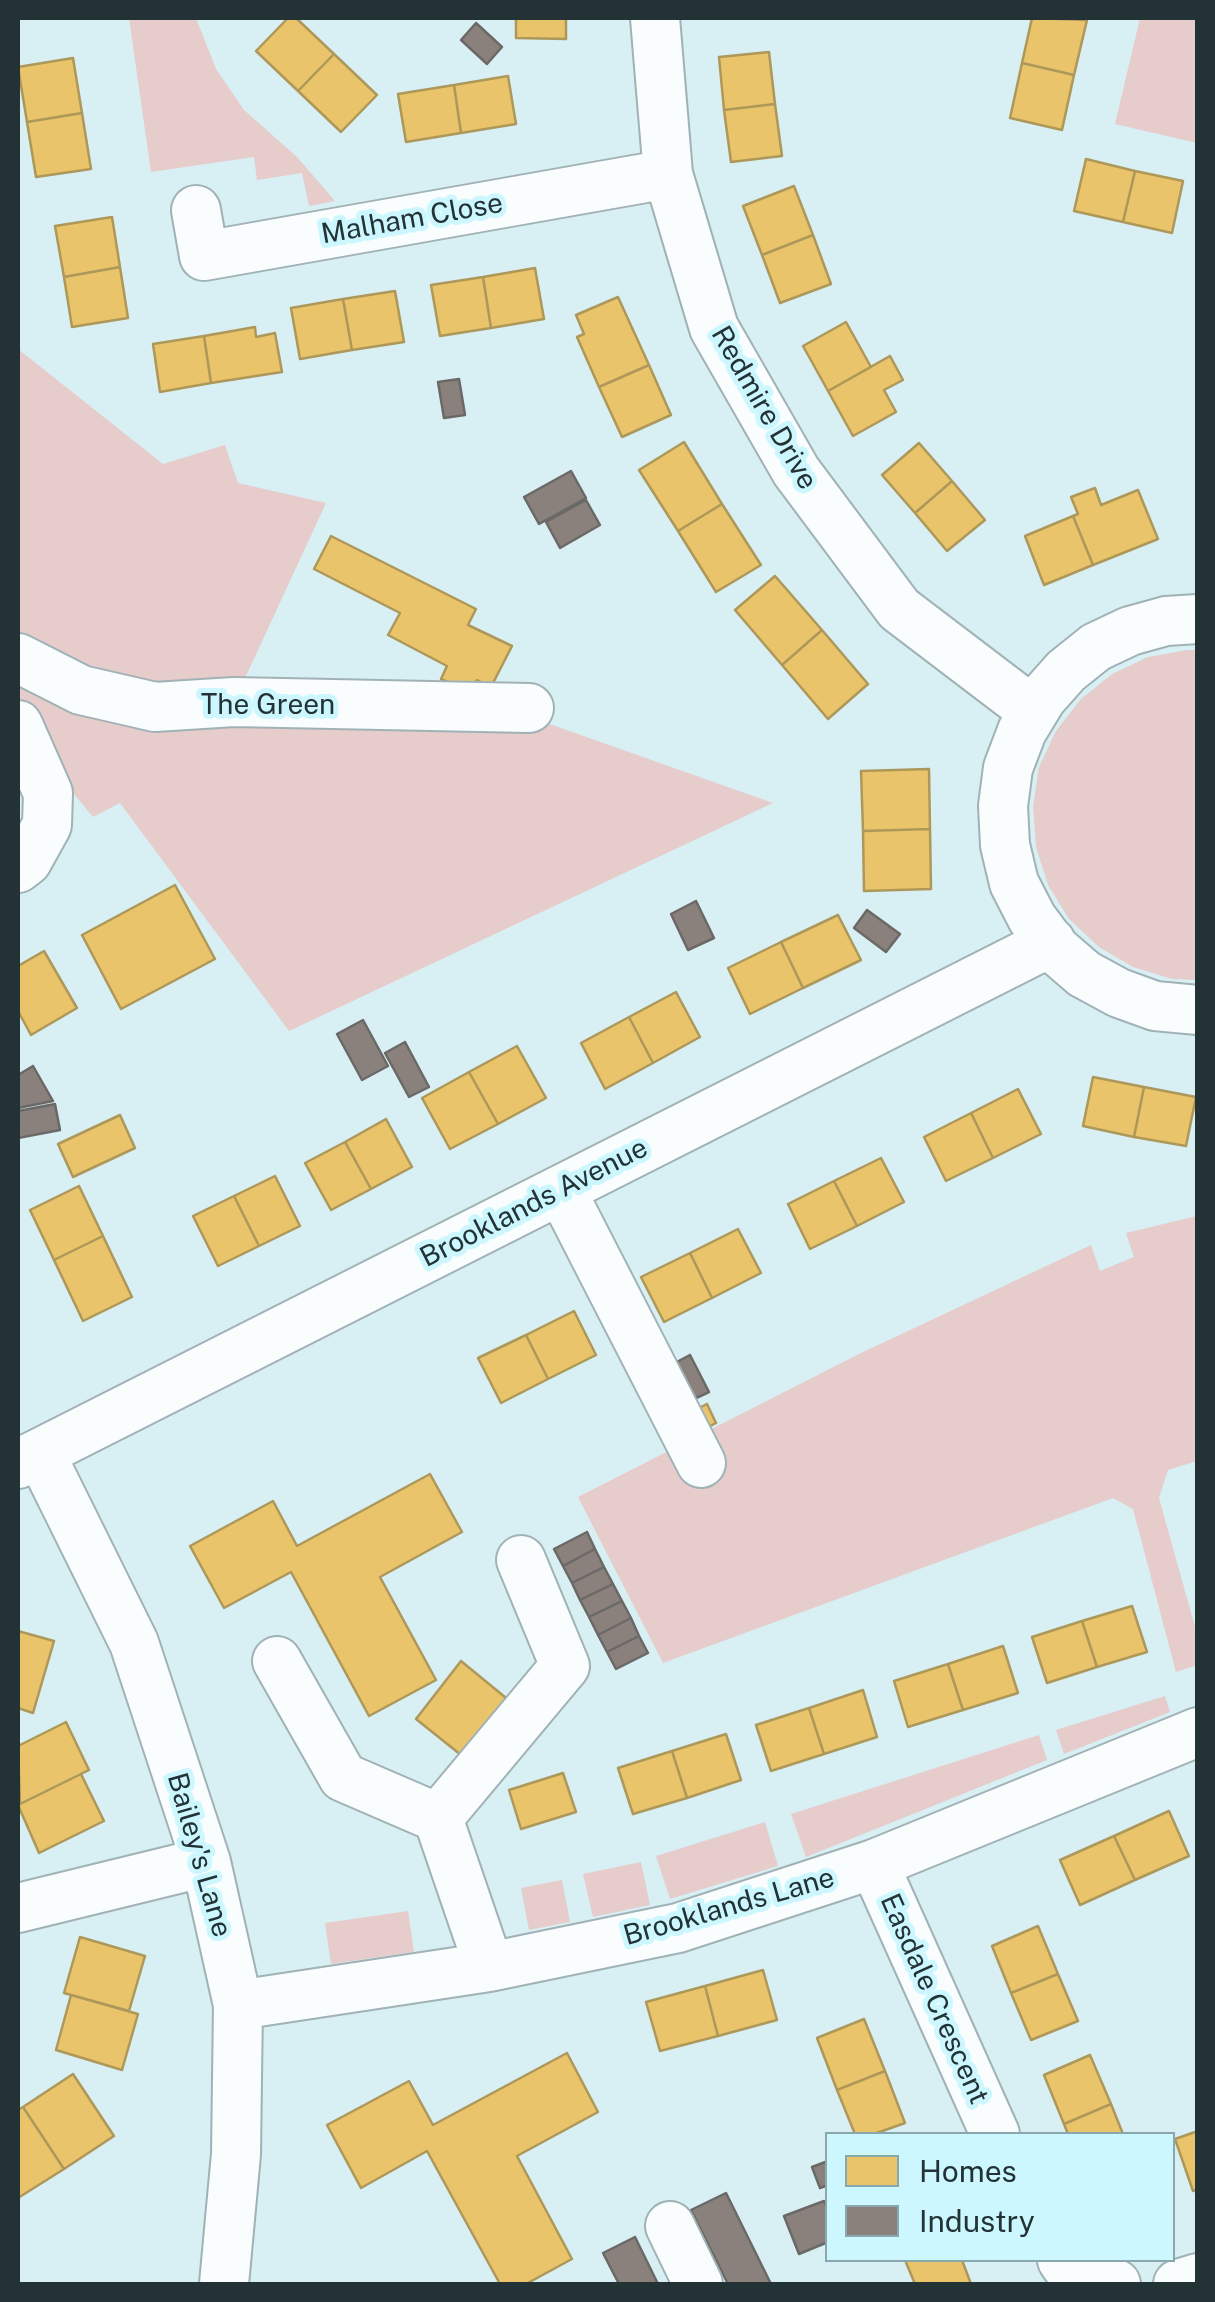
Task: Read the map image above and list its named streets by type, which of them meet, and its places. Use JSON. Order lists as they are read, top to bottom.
{
  "streets": {
    "street": [
      "Malham Close",
      "Redmire Drive",
      "The Green",
      "Brooklands Avenue",
      "Bailey's Lane",
      "Brooklands Lane",
      "Easdale Crescent"
    ]
  },
  "crossings": [
    ["Malham Close", "Redmire Drive"],
    ["Brooklands Avenue", "Bailey's Lane"],
    ["Bailey's Lane", "Brooklands Lane"],
    ["Brooklands Lane", "Easdale Crescent"]
  ],
  "legend": ["Homes", "Industry"]
}
